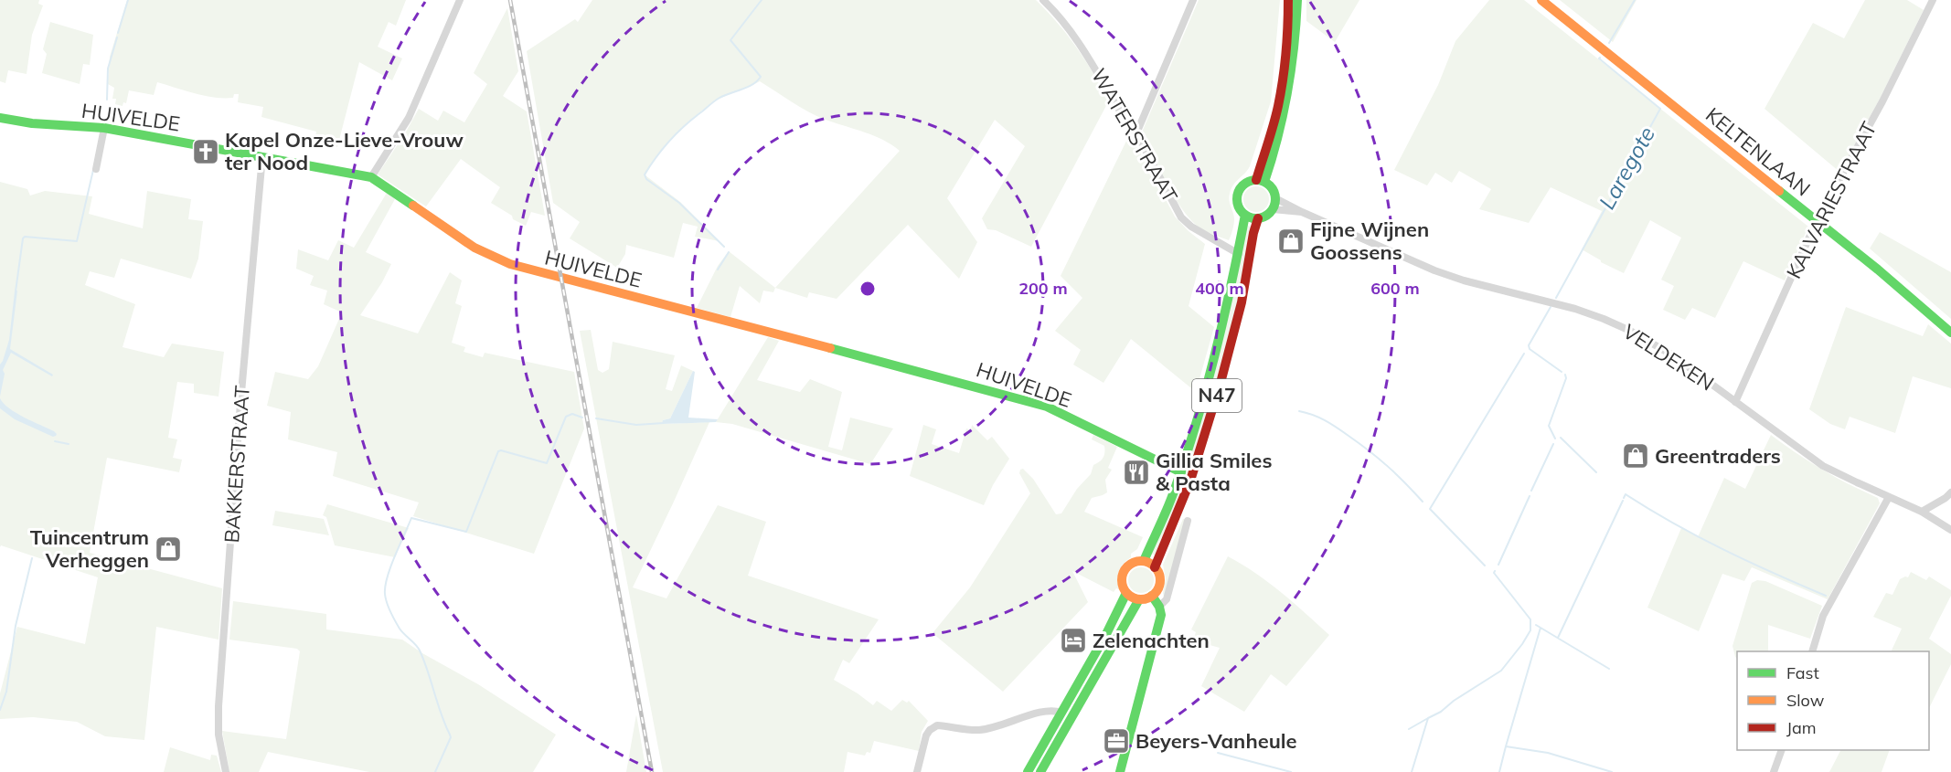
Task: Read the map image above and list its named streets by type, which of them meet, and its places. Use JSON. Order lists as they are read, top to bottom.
{
  "streets": {
    "main road": ["HUIVELDE", "KELTENLAAN", "N47"],
    "street": [
      "WATERSTRAAT",
      "KALVARIESTRAAT",
      "VELDEKEN",
      "BAKKERSTRAAT"
    ]
  },
  "crossings": [
    ["HUIVELDE", "N47"],
    ["HUIVELDE", "BAKKERSTRAAT"],
    ["WATERSTRAAT", "N47"],
    ["KELTENLAAN", "KALVARIESTRAAT"],
    ["KALVARIESTRAAT", "VELDEKEN"],
    ["VELDEKEN", "N47"]
  ],
  "water": ["Laregote"],
  "places": {
    "church": ["Kapel Onze-Lieve-Vrouw ter Nood"],
    "shop": ["Fijne Wijnen Goossens", "Greentraders", "Tuincentrum Verheggen"],
    "restaurant": ["Gillia Smiles & Pasta"],
    "hotel": ["Zelenachten"],
    "office": ["Beyers-Vanheule"]
  },
  "legend": ["Fast", "Slow", "Jam"],
  "rings": ["200 m", "400 m", "600 m"]
}
